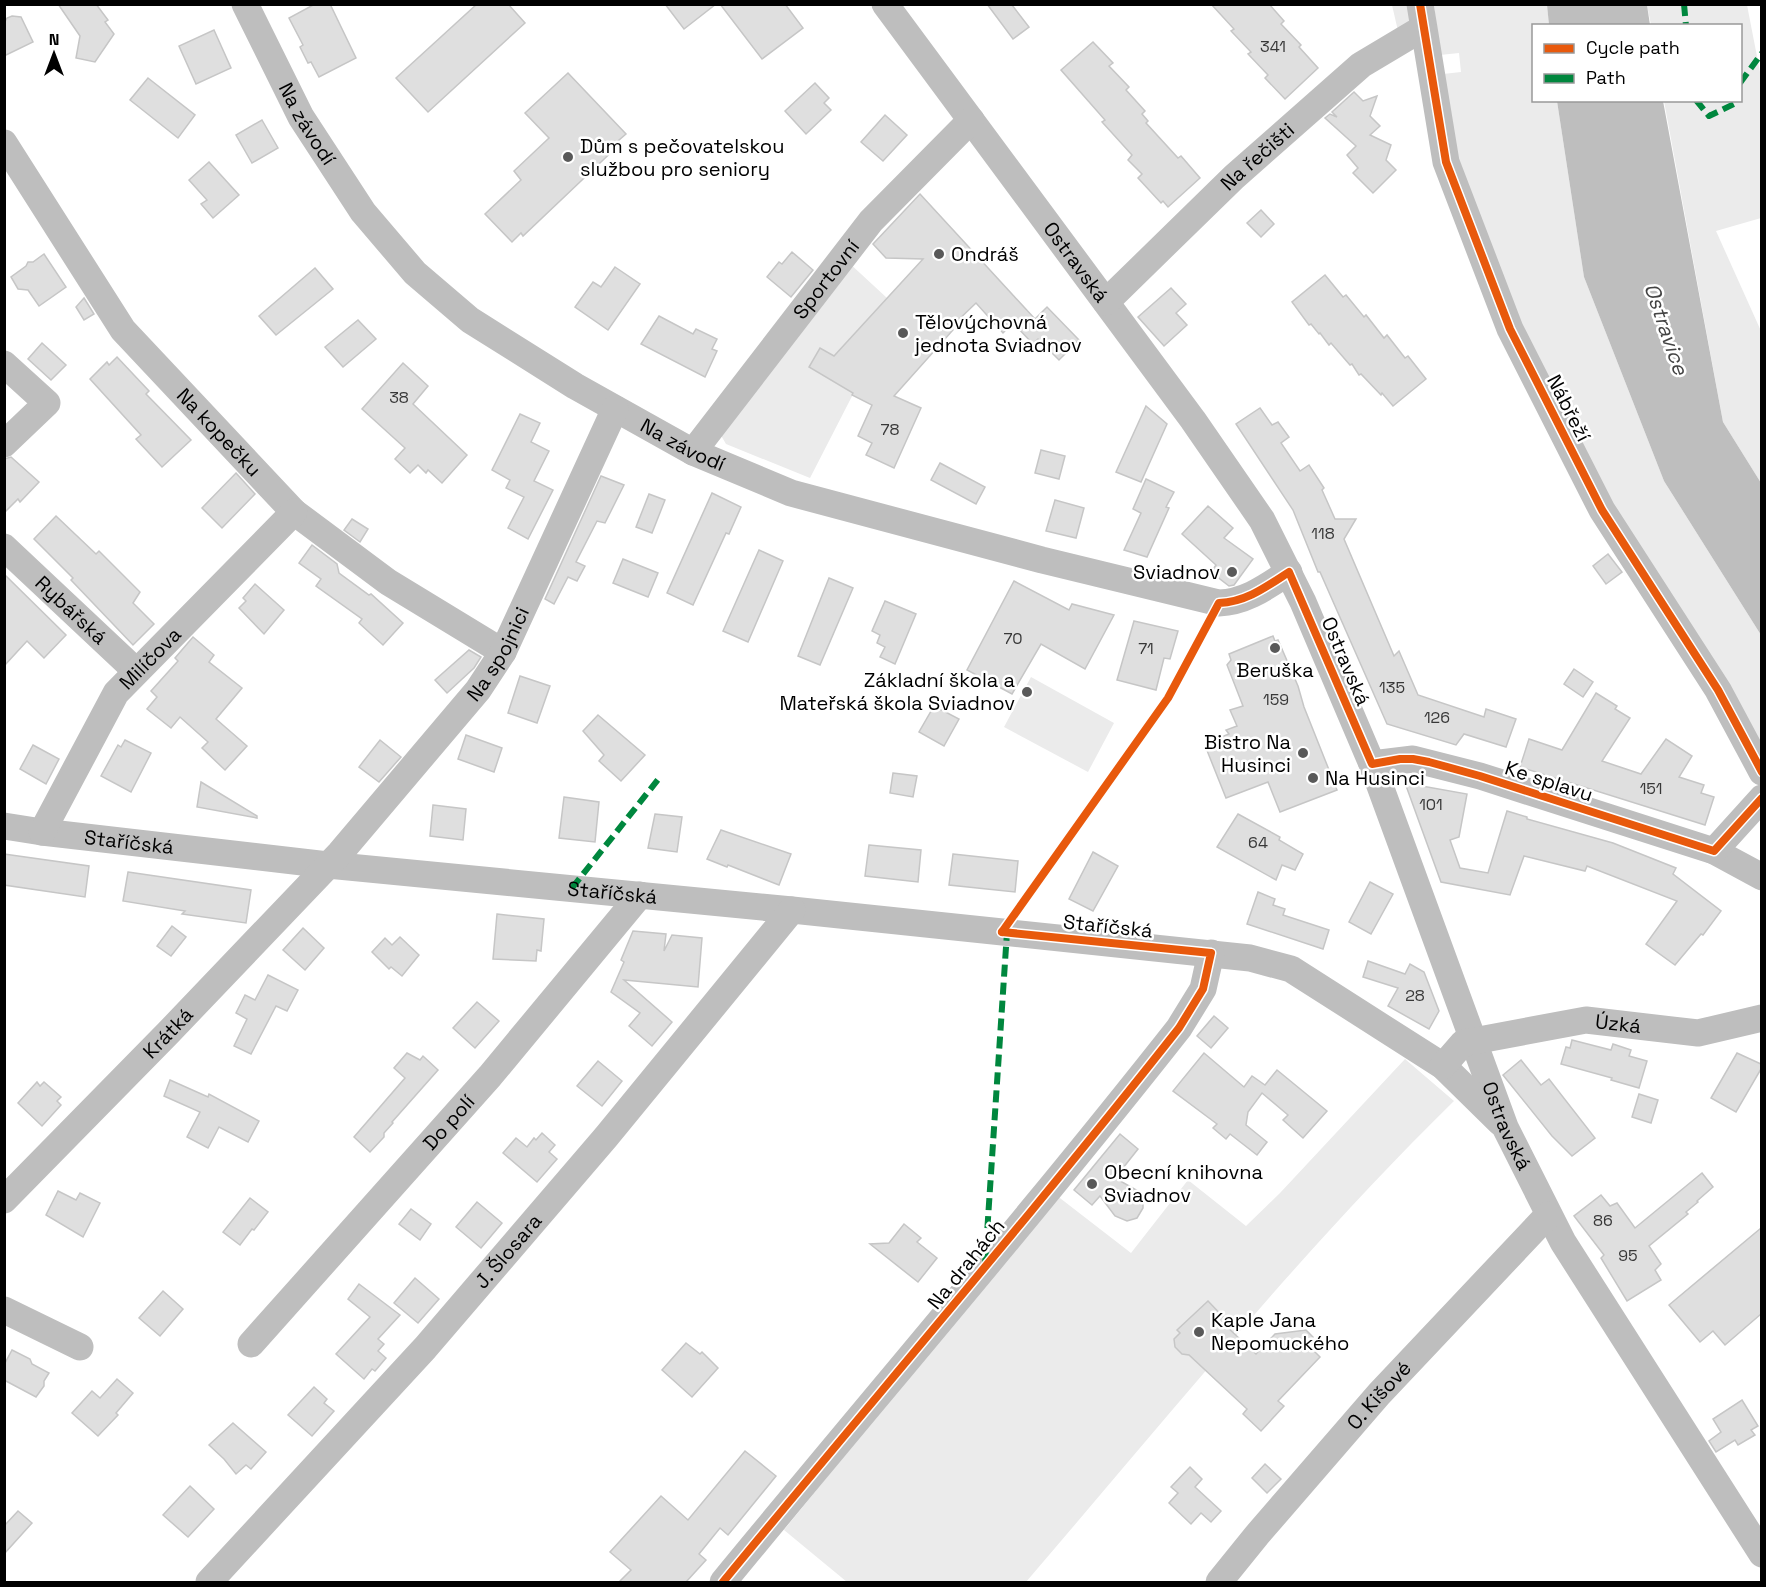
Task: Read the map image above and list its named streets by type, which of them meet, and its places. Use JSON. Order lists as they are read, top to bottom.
{
  "streets": {
    "street": [
      "Na závodí",
      "Na řečišti",
      "Ostravská",
      "Sportovní",
      "Nábřeží",
      "Na kopečku",
      "Rybářská",
      "Na spojnici",
      "Milíčova",
      "Ke splavu",
      "Staříčská",
      "Úzká",
      "Krátká",
      "Do polí",
      "J. Šlosara",
      "Na drahách",
      "O. Kišové"
    ]
  },
  "crossings": [
    ["Na závodí", "Ostravská"],
    ["Na závodí", "Sportovní"],
    ["Na závodí", "Na spojnici"],
    ["Na řečišti", "Ostravská"],
    ["Na řečišti", "Nábřeží"],
    ["Ostravská", "Sportovní"],
    ["Ostravská", "Ke splavu"],
    ["Ostravská", "Staříčská"],
    ["Ostravská", "Úzká"],
    ["Ostravská", "O. Kišové"],
    ["Na kopečku", "Na spojnici"],
    ["Na kopečku", "Milíčova"],
    ["Rybářská", "Milíčova"],
    ["Na spojnici", "Staříčská"],
    ["Na spojnici", "Krátká"],
    ["Milíčova", "Staříčská"],
    ["Staříčská", "Krátká"],
    ["Staříčská", "Do polí"],
    ["Staříčská", "J. Šlosara"],
    ["Staříčská", "Na drahách"]
  ],
  "water": ["Ostravice"],
  "places": [
    "Dům s pečovatelskou službou pro seniory",
    "Ondráš",
    "Tělovýchovná jednota Sviadnov",
    "Sviadnov",
    "Beruška",
    "Základní škola a Mateřská škola Sviadnov",
    "Bistro Na Husinci",
    "Na Husinci",
    "Obecní knihovna Sviadnov",
    "Kaple Jana Nepomuckého"
  ],
  "house_numbers": [
    "341",
    "38",
    "78",
    "118",
    "70",
    "71",
    "135",
    "159",
    "126",
    "151",
    "101",
    "64",
    "28",
    "86",
    "95"
  ],
  "legend": ["Cycle path", "Path"],
  "north": "top"
}
